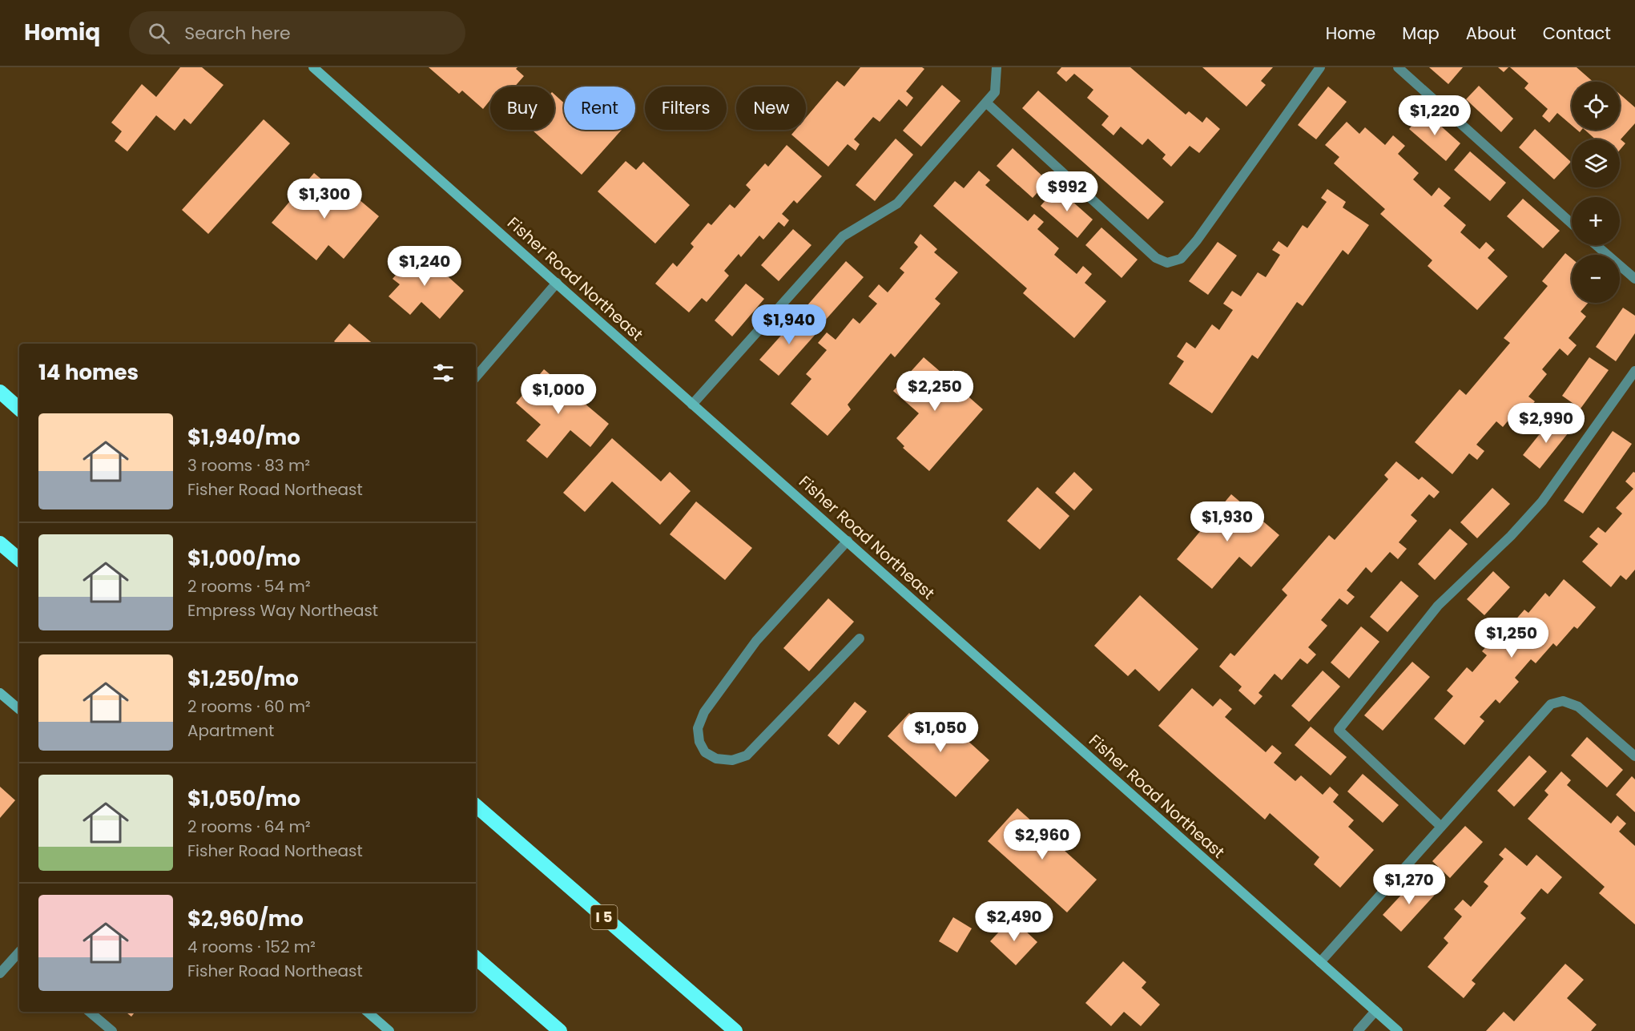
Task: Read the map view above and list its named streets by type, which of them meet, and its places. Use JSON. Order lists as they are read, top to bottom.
{
  "streets": {
    "highway": ["I 5"],
    "street": ["Fisher Road Northeast"]
  },
  "page": {
    "header": "Homiq",
    "search": "Search here",
    "nav": [
      "Home",
      "Map",
      "About",
      "Contact"
    ],
    "map_buttons": ["+", "−"],
    "chip": [
      "Buy",
      "Rent",
      "Filters",
      "New"
    ],
    "price": [
      "$1,220",
      "$992",
      "$1,300",
      "$1,240",
      "$1,940",
      "$2,250",
      "$1,000",
      "$2,990",
      "$1,930",
      "$1,250",
      "$1,050",
      "$2,960",
      "$1,270",
      "$2,490"
    ],
    "heading": "14 homes",
    "list": [
      {
        "name": "$1,940/mo",
        "note": "3 rooms · 83 m² · Fisher Road Northeast"
      },
      {
        "name": "$1,000/mo",
        "note": "2 rooms · 54 m² · Empress Way Northeast"
      },
      {
        "name": "$1,250/mo",
        "note": "2 rooms · 60 m² · Apartment"
      },
      {
        "name": "$1,050/mo",
        "note": "2 rooms · 64 m² · Fisher Road Northeast"
      },
      {
        "name": "$2,960/mo",
        "note": "4 rooms · 152 m² · Fisher Road Northeast"
      }
    ]
  }
}
